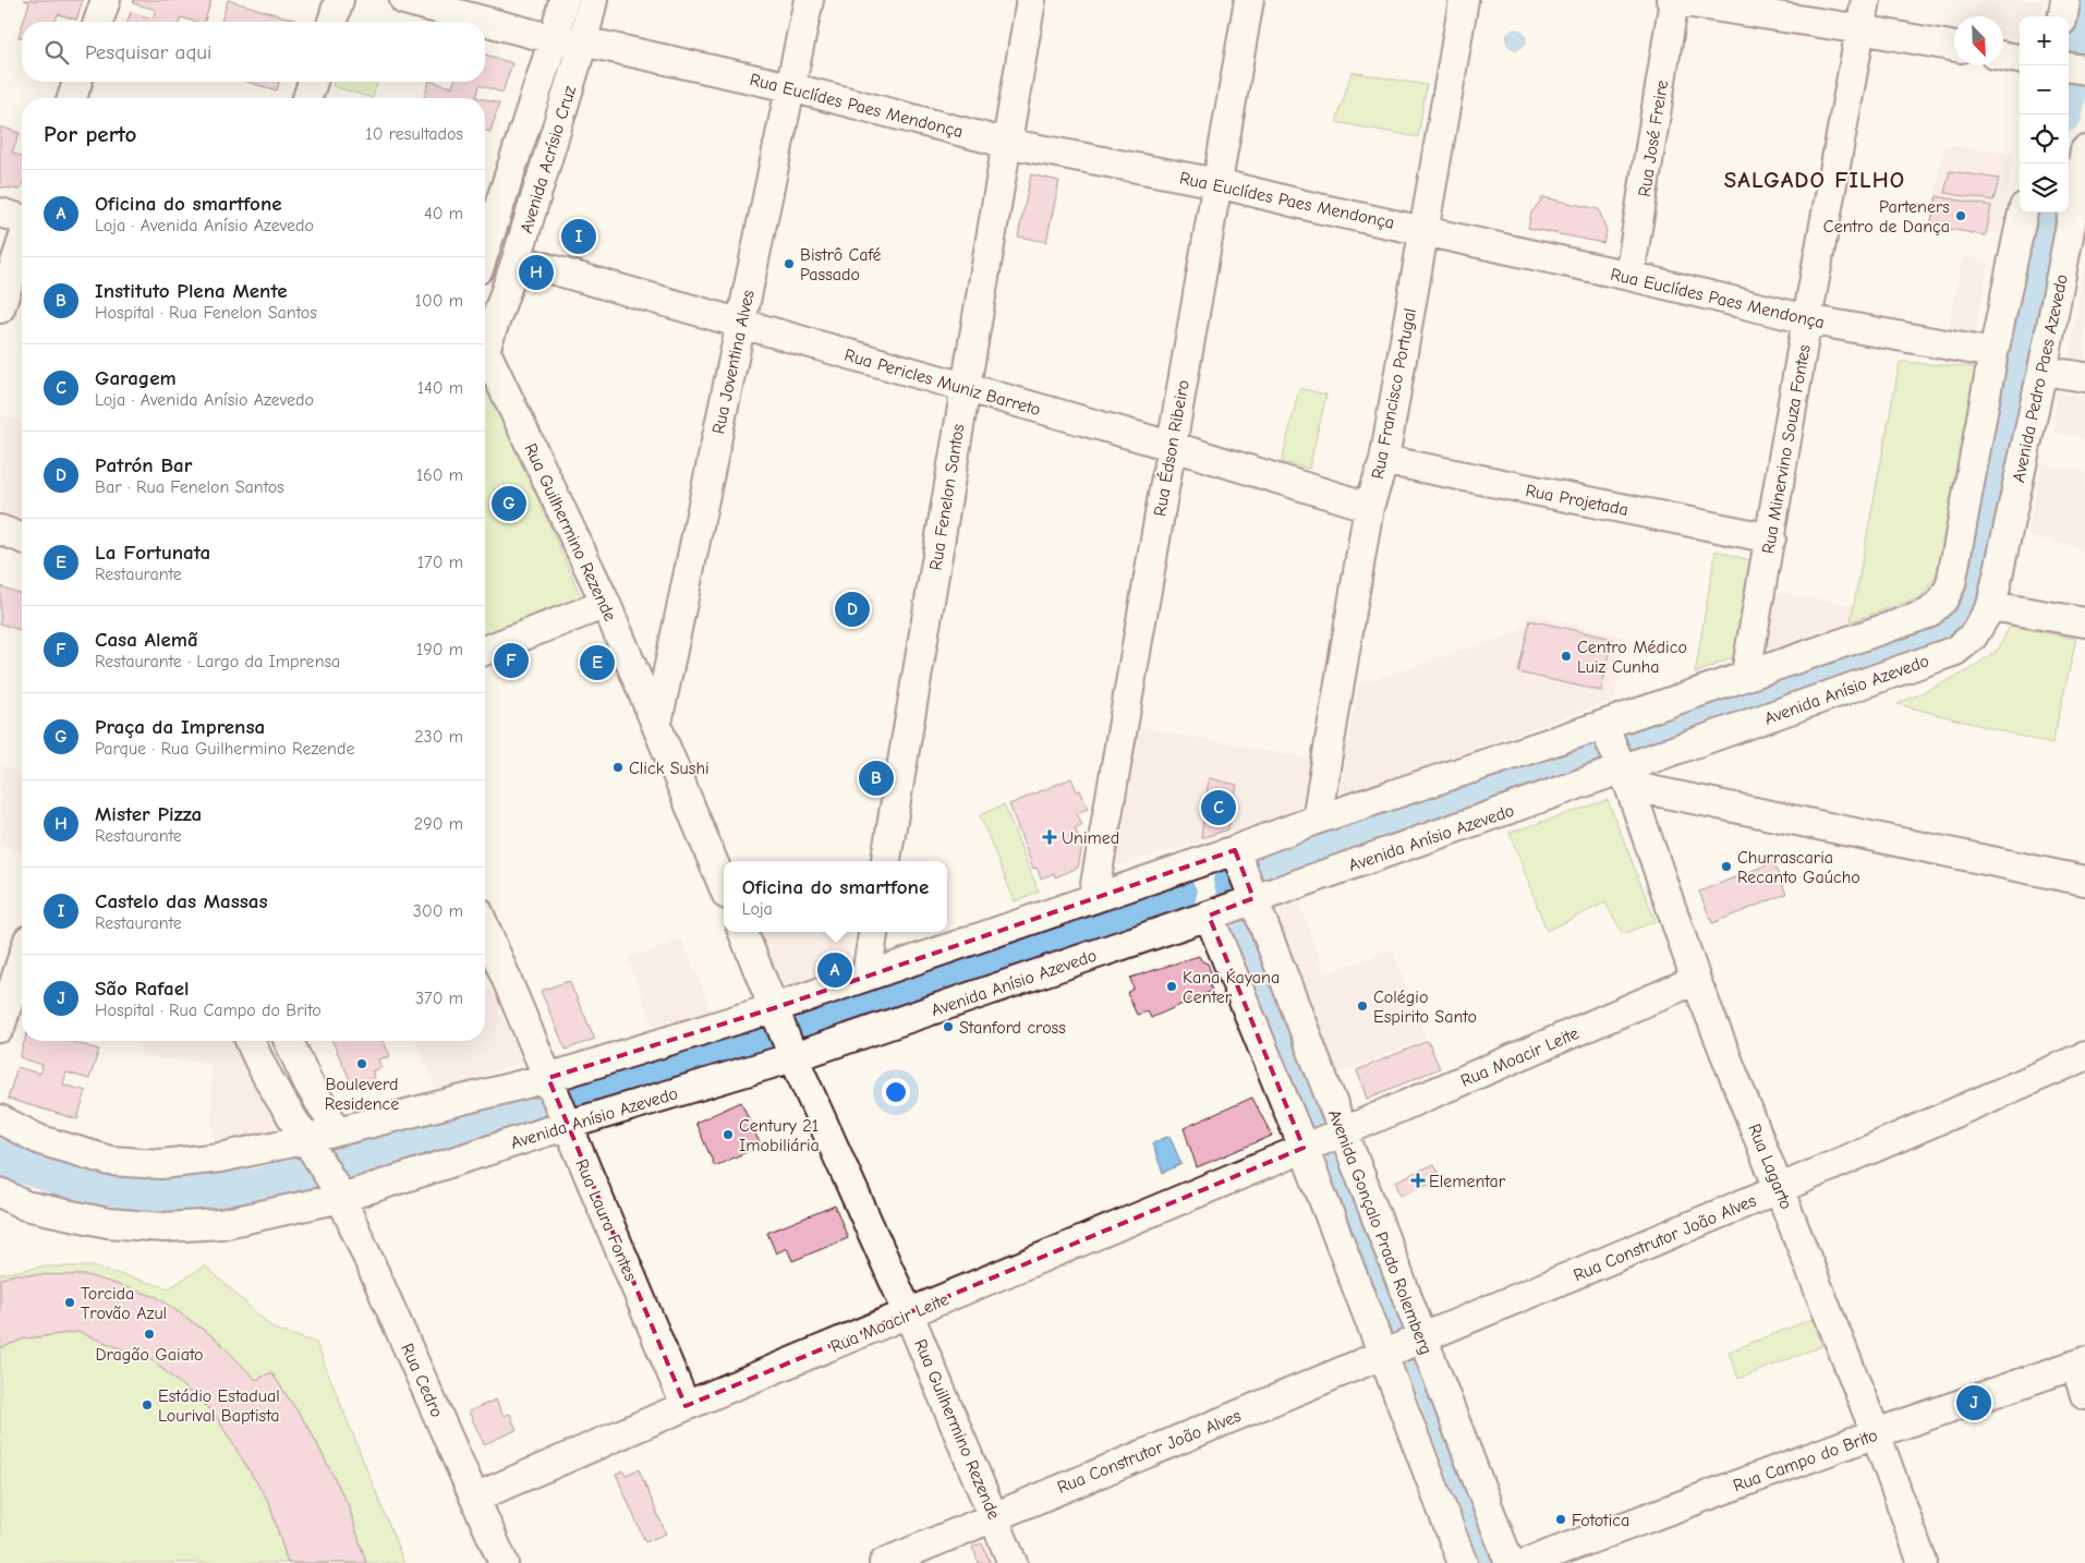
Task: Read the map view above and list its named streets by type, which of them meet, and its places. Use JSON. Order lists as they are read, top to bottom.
{
  "streets": {
    "street": [
      "Rua Euclídes Paes Mendonça",
      "Rua José Freire",
      "Avenida Acrísio Cruz",
      "Rua Joventina Alves",
      "Avenida Pedro Paes Azevedo",
      "Rua Pericles Muniz Barreto",
      "Rua Francisco Portugal",
      "Rua Édson Ribeiro",
      "Rua Minervino Souza Fontes",
      "Rua Fenelon Santos",
      "Rua Projetada",
      "Rua Guilhermino Rezende",
      "Avenida Anísio Azevedo",
      "Rua Moacir Leite",
      "Rua Lagarto",
      "Rua Laura Fontes",
      "Avenida Gonçalo Prado Rolemberg",
      "Rua Construtor João Alves",
      "Rua Cedro",
      "Rua Campo do Brito"
    ]
  },
  "crossings": [
    ["Rua Euclídes Paes Mendonça", "Rua José Freire"],
    ["Rua Euclídes Paes Mendonça", "Avenida Acrísio Cruz"],
    ["Rua Euclídes Paes Mendonça", "Rua Joventina Alves"],
    ["Rua Euclídes Paes Mendonça", "Rua Francisco Portugal"],
    ["Rua Euclídes Paes Mendonça", "Rua Édson Ribeiro"],
    ["Rua Euclídes Paes Mendonça", "Rua Minervino Souza Fontes"],
    ["Rua Euclídes Paes Mendonça", "Rua Fenelon Santos"],
    ["Rua Euclídes Paes Mendonça", "Avenida Anísio Azevedo"],
    ["Avenida Acrísio Cruz", "Rua Pericles Muniz Barreto"],
    ["Rua Joventina Alves", "Rua Pericles Muniz Barreto"],
    ["Rua Joventina Alves", "Rua Guilhermino Rezende"],
    ["Avenida Pedro Paes Azevedo", "Avenida Anísio Azevedo"],
    ["Rua Pericles Muniz Barreto", "Rua Francisco Portugal"],
    ["Rua Pericles Muniz Barreto", "Rua Édson Ribeiro"],
    ["Rua Pericles Muniz Barreto", "Rua Fenelon Santos"],
    ["Rua Francisco Portugal", "Rua Projetada"],
    ["Rua Francisco Portugal", "Avenida Anísio Azevedo"],
    ["Rua Édson Ribeiro", "Avenida Anísio Azevedo"],
    ["Rua Minervino Souza Fontes", "Rua Projetada"],
    ["Rua Minervino Souza Fontes", "Avenida Anísio Azevedo"],
    ["Rua Guilhermino Rezende", "Avenida Anísio Azevedo"],
    ["Rua Guilhermino Rezende", "Rua Moacir Leite"],
    ["Rua Guilhermino Rezende", "Rua Construtor João Alves"],
    ["Avenida Anísio Azevedo", "Rua Lagarto"],
    ["Avenida Anísio Azevedo", "Rua Laura Fontes"],
    ["Avenida Anísio Azevedo", "Avenida Gonçalo Prado Rolemberg"],
    ["Avenida Anísio Azevedo", "Rua Cedro"],
    ["Rua Moacir Leite", "Rua Lagarto"],
    ["Rua Moacir Leite", "Rua Laura Fontes"],
    ["Rua Moacir Leite", "Avenida Gonçalo Prado Rolemberg"],
    ["Rua Moacir Leite", "Rua Cedro"],
    ["Rua Lagarto", "Rua Construtor João Alves"],
    ["Rua Lagarto", "Rua Campo do Brito"],
    ["Avenida Gonçalo Prado Rolemberg", "Rua Construtor João Alves"]
  ],
  "districts": ["SALGADO FILHO"],
  "places": {
    "other": [
      "Parteners Centro de Dança",
      "Bistrô Café Passado",
      "Centro Médico Luiz Cunha",
      "Click Sushi",
      "Churrascaria Recanto Gaúcho",
      "Kana Kayana Center",
      "Colégio Espirito Santo",
      "Stanford cross",
      "Bouleverd Residence",
      "Century 21 Imobiliária",
      "Torcida Trovão Azul",
      "Dragão Gaiato",
      "Estádio Estadual Lourival Baptista",
      "Fototica"
    ],
    "health": ["Unimed", "Elementar"]
  },
  "north": "bottom right",
  "page": {
    "map_buttons": ["+", "−"],
    "search": "Pesquisar aqui",
    "heading": ["Por perto", "10 resultados"],
    "list": [
      {
        "mark": "A",
        "name": "Oficina do smartfone",
        "note": "Loja · Avenida Anísio Azevedo",
        "value": "40 m"
      },
      {
        "mark": "B",
        "name": "Instituto Plena Mente",
        "note": "Hospital · Rua Fenelon Santos",
        "value": "100 m"
      },
      {
        "mark": "C",
        "name": "Garagem",
        "note": "Loja · Avenida Anísio Azevedo",
        "value": "140 m"
      },
      {
        "mark": "D",
        "name": "Patrón Bar",
        "note": "Bar · Rua Fenelon Santos",
        "value": "160 m"
      },
      {
        "mark": "E",
        "name": "La Fortunata",
        "note": "Restaurante",
        "value": "170 m"
      },
      {
        "mark": "F",
        "name": "Casa Alemã",
        "note": "Restaurante · Largo da Imprensa",
        "value": "190 m"
      },
      {
        "mark": "G",
        "name": "Praça da Imprensa",
        "note": "Parque · Rua Guilhermino Rezende",
        "value": "230 m"
      },
      {
        "mark": "H",
        "name": "Mister Pizza",
        "note": "Restaurante",
        "value": "290 m"
      },
      {
        "mark": "I",
        "name": "Castelo das Massas",
        "note": "Restaurante",
        "value": "300 m"
      },
      {
        "mark": "J",
        "name": "São Rafael",
        "note": "Hospital · Rua Campo do Brito",
        "value": "370 m"
      }
    ],
    "pins": [
      "I",
      "H",
      "G",
      "D",
      "F",
      "E",
      "B",
      "C",
      "A",
      "J"
    ],
    "popup": ["Oficina do smartfone", "Loja"]
  }
}
